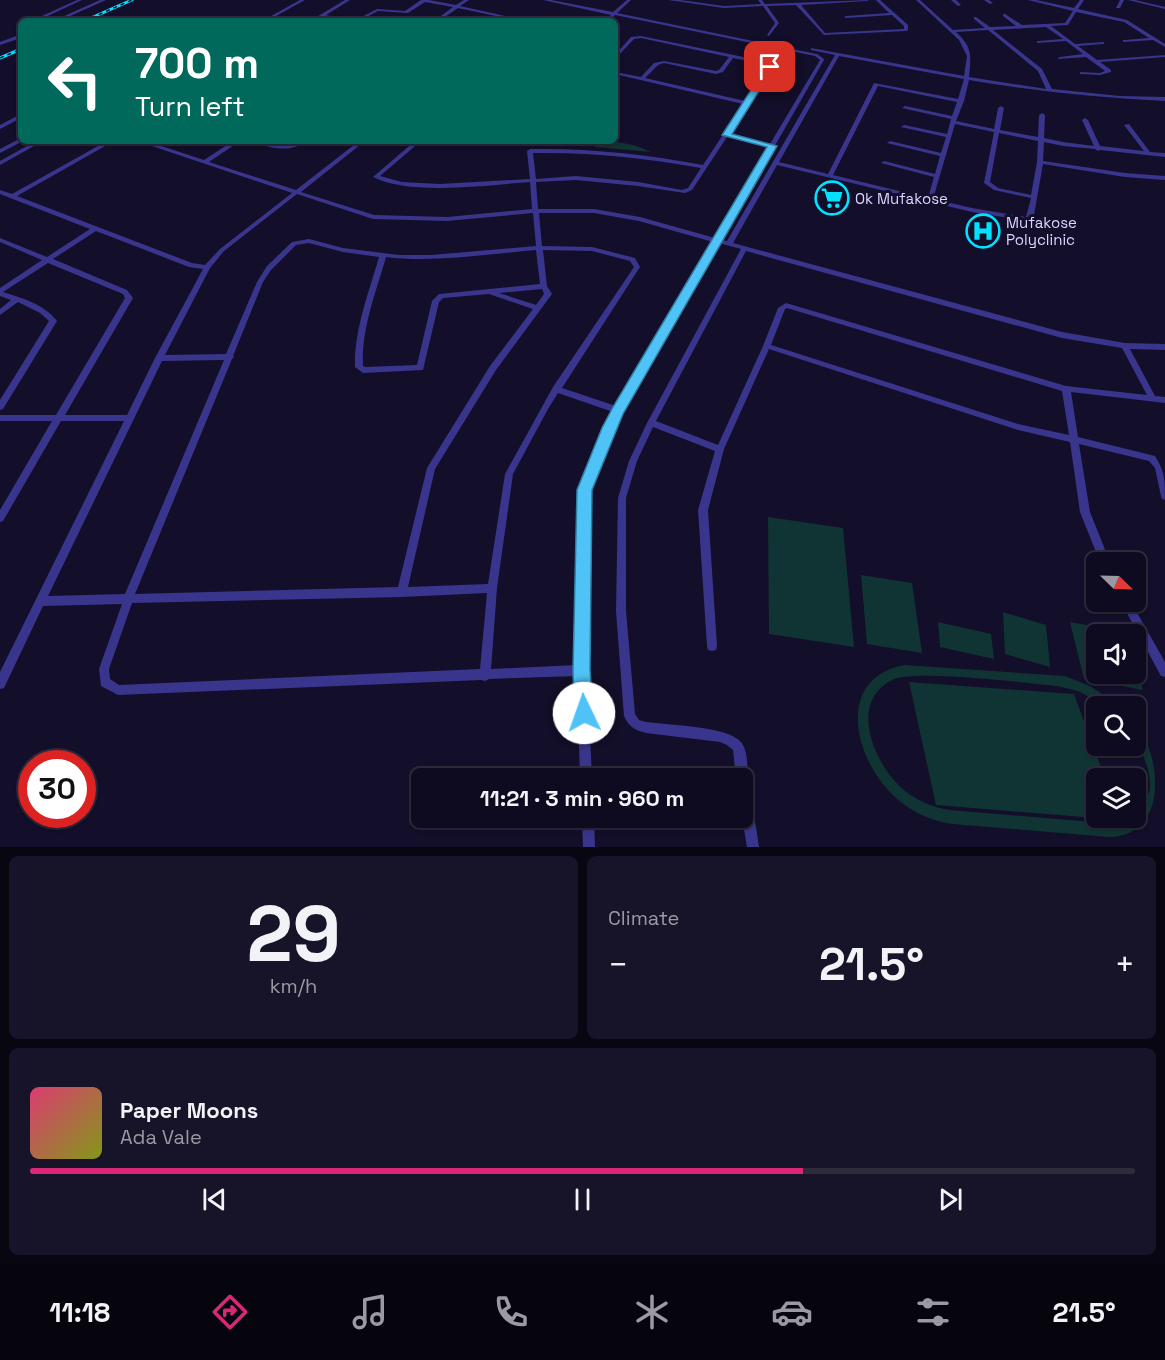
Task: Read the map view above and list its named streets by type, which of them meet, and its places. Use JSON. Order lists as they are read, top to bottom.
{
  "places": {
    "supermarket": ["Ok Mufakose"],
    "hospital": ["Mufakose Polyclinic"]
  },
  "north": "bottom right",
  "page": {
    "turn": ["700 m", "Turn left"],
    "limit": "30",
    "trip": "11:21 · 3 min · 960 m",
    "tile": [
      ["29", "km/h"],
      "Climate"
    ],
    "heat": ["−", "21.5°", "+"],
    "song": ["Paper Moons", "Ada Vale"],
    "tabs": ["11:18", "21.5°"]
  }
}
